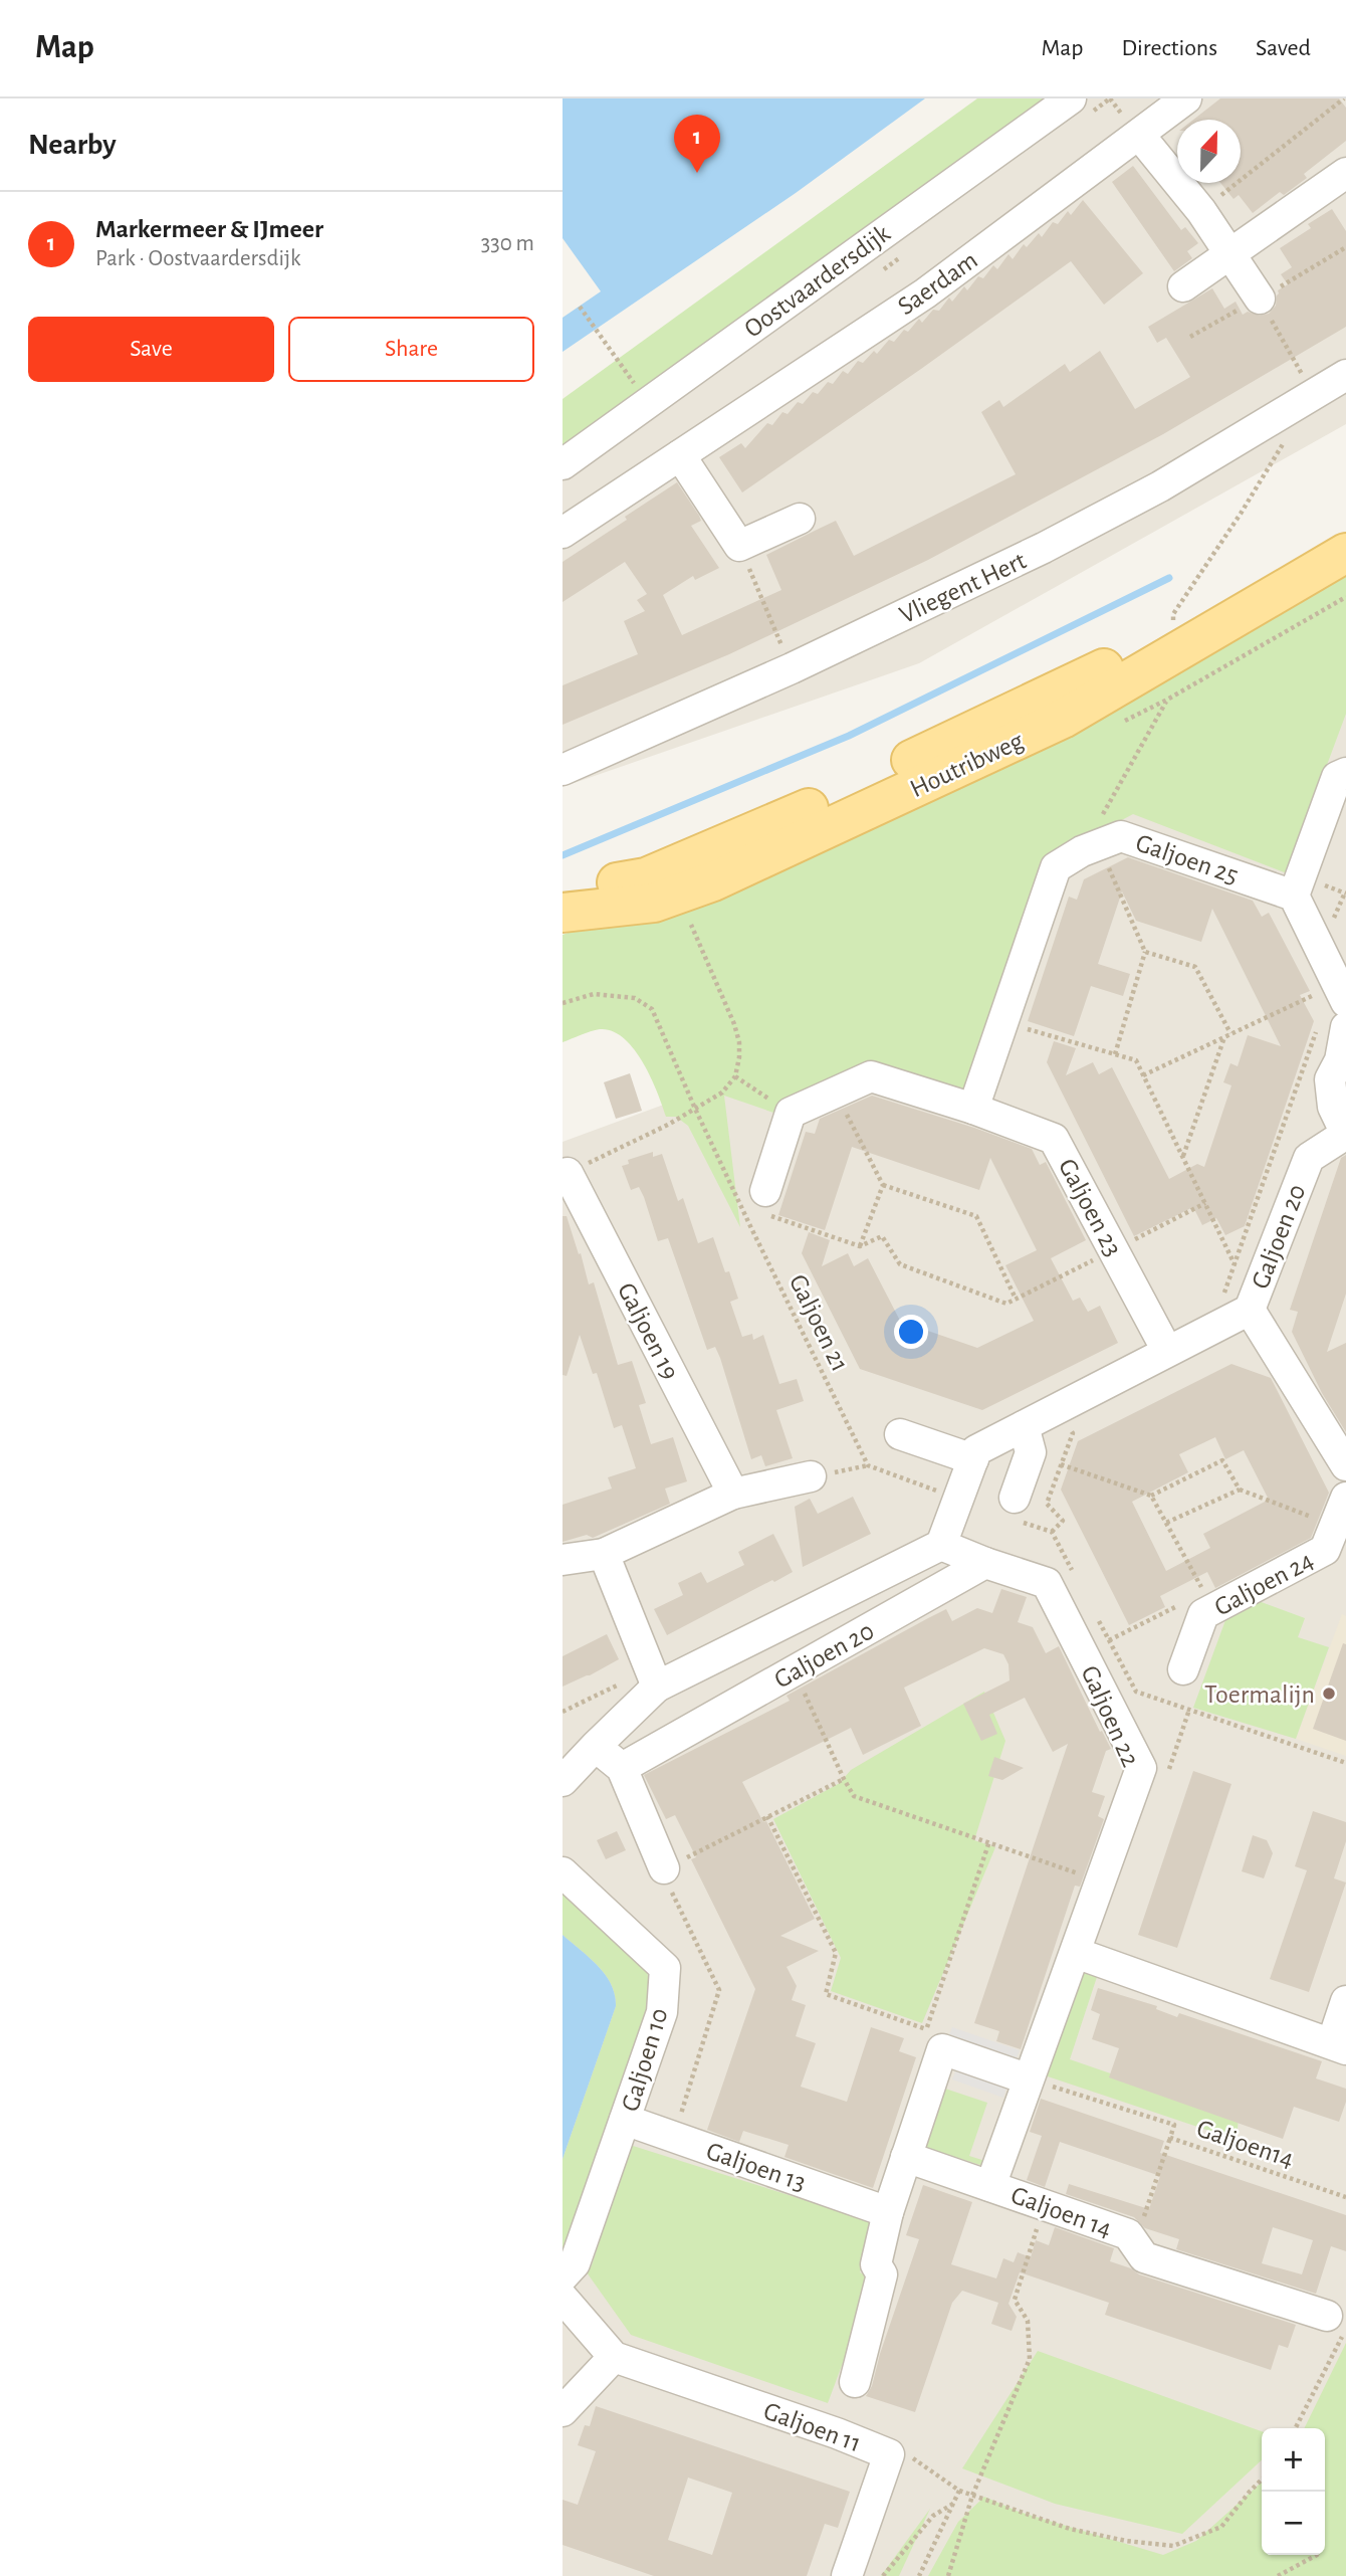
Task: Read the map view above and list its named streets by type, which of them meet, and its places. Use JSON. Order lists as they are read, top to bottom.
{
  "streets": {
    "main road": ["Houtribweg"],
    "street": [
      "Oostvaardersdijk",
      "Saerdam",
      "Vliegent Hert",
      "Galjoen 25",
      "Galjoen 23",
      "Galjoen 20",
      "Galjoen 19",
      "Galjoen 24",
      "Galjoen 22",
      "Galjoen 10",
      "Galjoen 13",
      "Galjoen 14",
      "Galjoen 11"
    ],
    "path": ["Galjoen 21", "Galjoen14"]
  },
  "crossings": [
    ["Galjoen 23", "Galjoen 20"],
    ["Galjoen 20", "Galjoen 22"],
    ["Galjoen 22", "Galjoen14"],
    ["Galjoen 22", "Galjoen 14"],
    ["Galjoen 10", "Galjoen 13"]
  ],
  "places": ["Toermalijn"],
  "north": "top",
  "page": {
    "header": "Map",
    "nav": ["Map", "Directions", "Saved"],
    "heading": "Nearby",
    "pins": "1",
    "list": [
      {
        "mark": "1",
        "name": "Markermeer & IJmeer",
        "note": "Park · Oostvaardersdijk",
        "value": "330 m"
      }
    ],
    "buttons": ["Save", "Share"],
    "map_buttons": ["+", "−"]
  }
}
